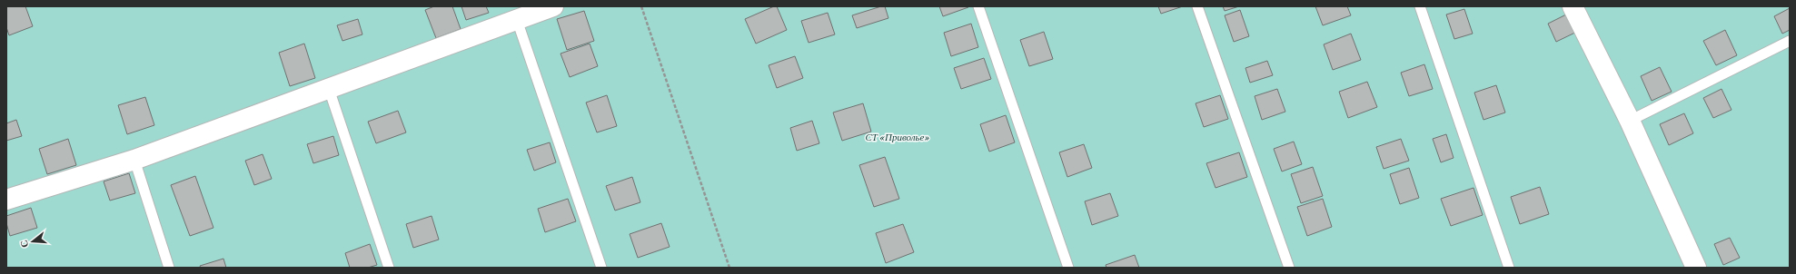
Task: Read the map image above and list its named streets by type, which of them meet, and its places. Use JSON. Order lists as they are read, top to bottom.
{
  "parks": ["СТ «Приволье»"],
  "north": "left"
}
